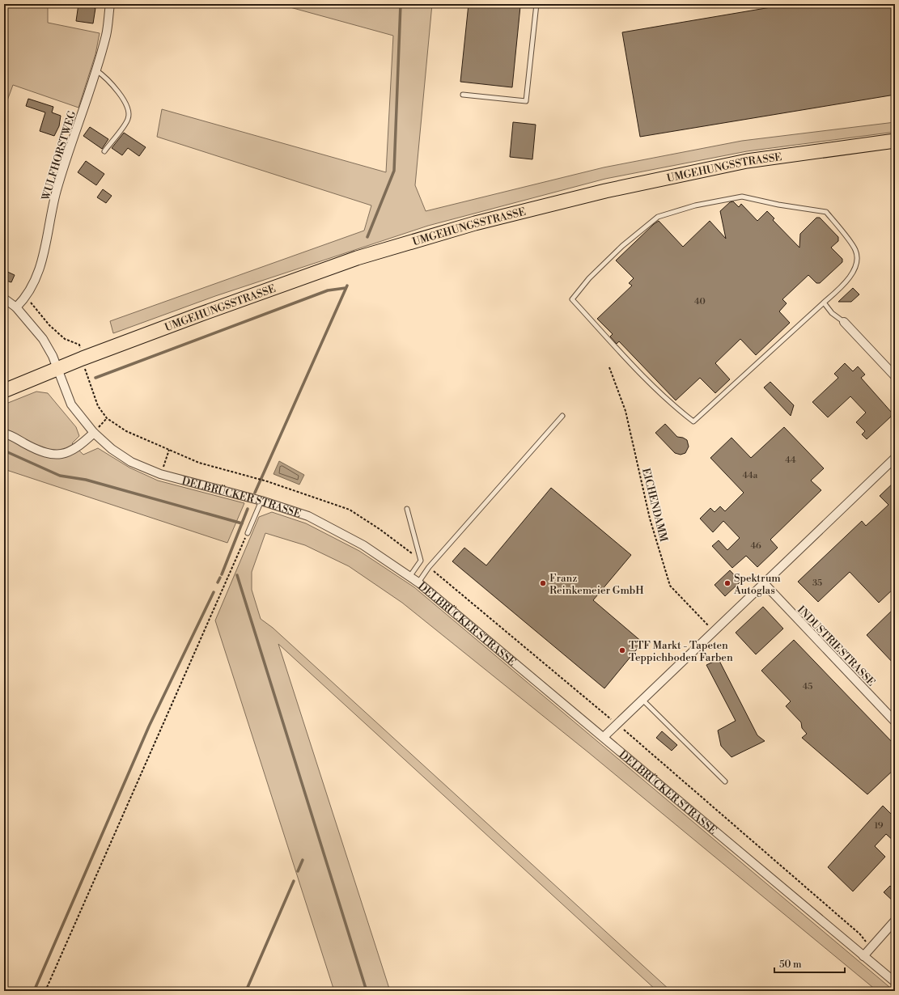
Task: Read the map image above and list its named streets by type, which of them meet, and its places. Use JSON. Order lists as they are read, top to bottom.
{
  "streets": {
    "main road": ["UMGEHUNGSSTRASSE"],
    "street": ["WULFHORSTWEG", "DELBRÜCKER STRASSE", "INDUSTRIESTRASSE"],
    "path": ["EICHENDAMM"]
  },
  "crossings": [
    ["WULFHORSTWEG", "DELBRÜCKER STRASSE"],
    ["UMGEHUNGSSTRASSE", "DELBRÜCKER STRASSE"]
  ],
  "places": ["Franz Reinkemeier GmbH", "Spektrum Autoglas", "TTF Markt - Tapeten Teppichboden Farben"],
  "house_numbers": [
    "40",
    "44",
    "44a",
    "46",
    "35",
    "45",
    "19"
  ],
  "scale_bar": "50 m"
}
